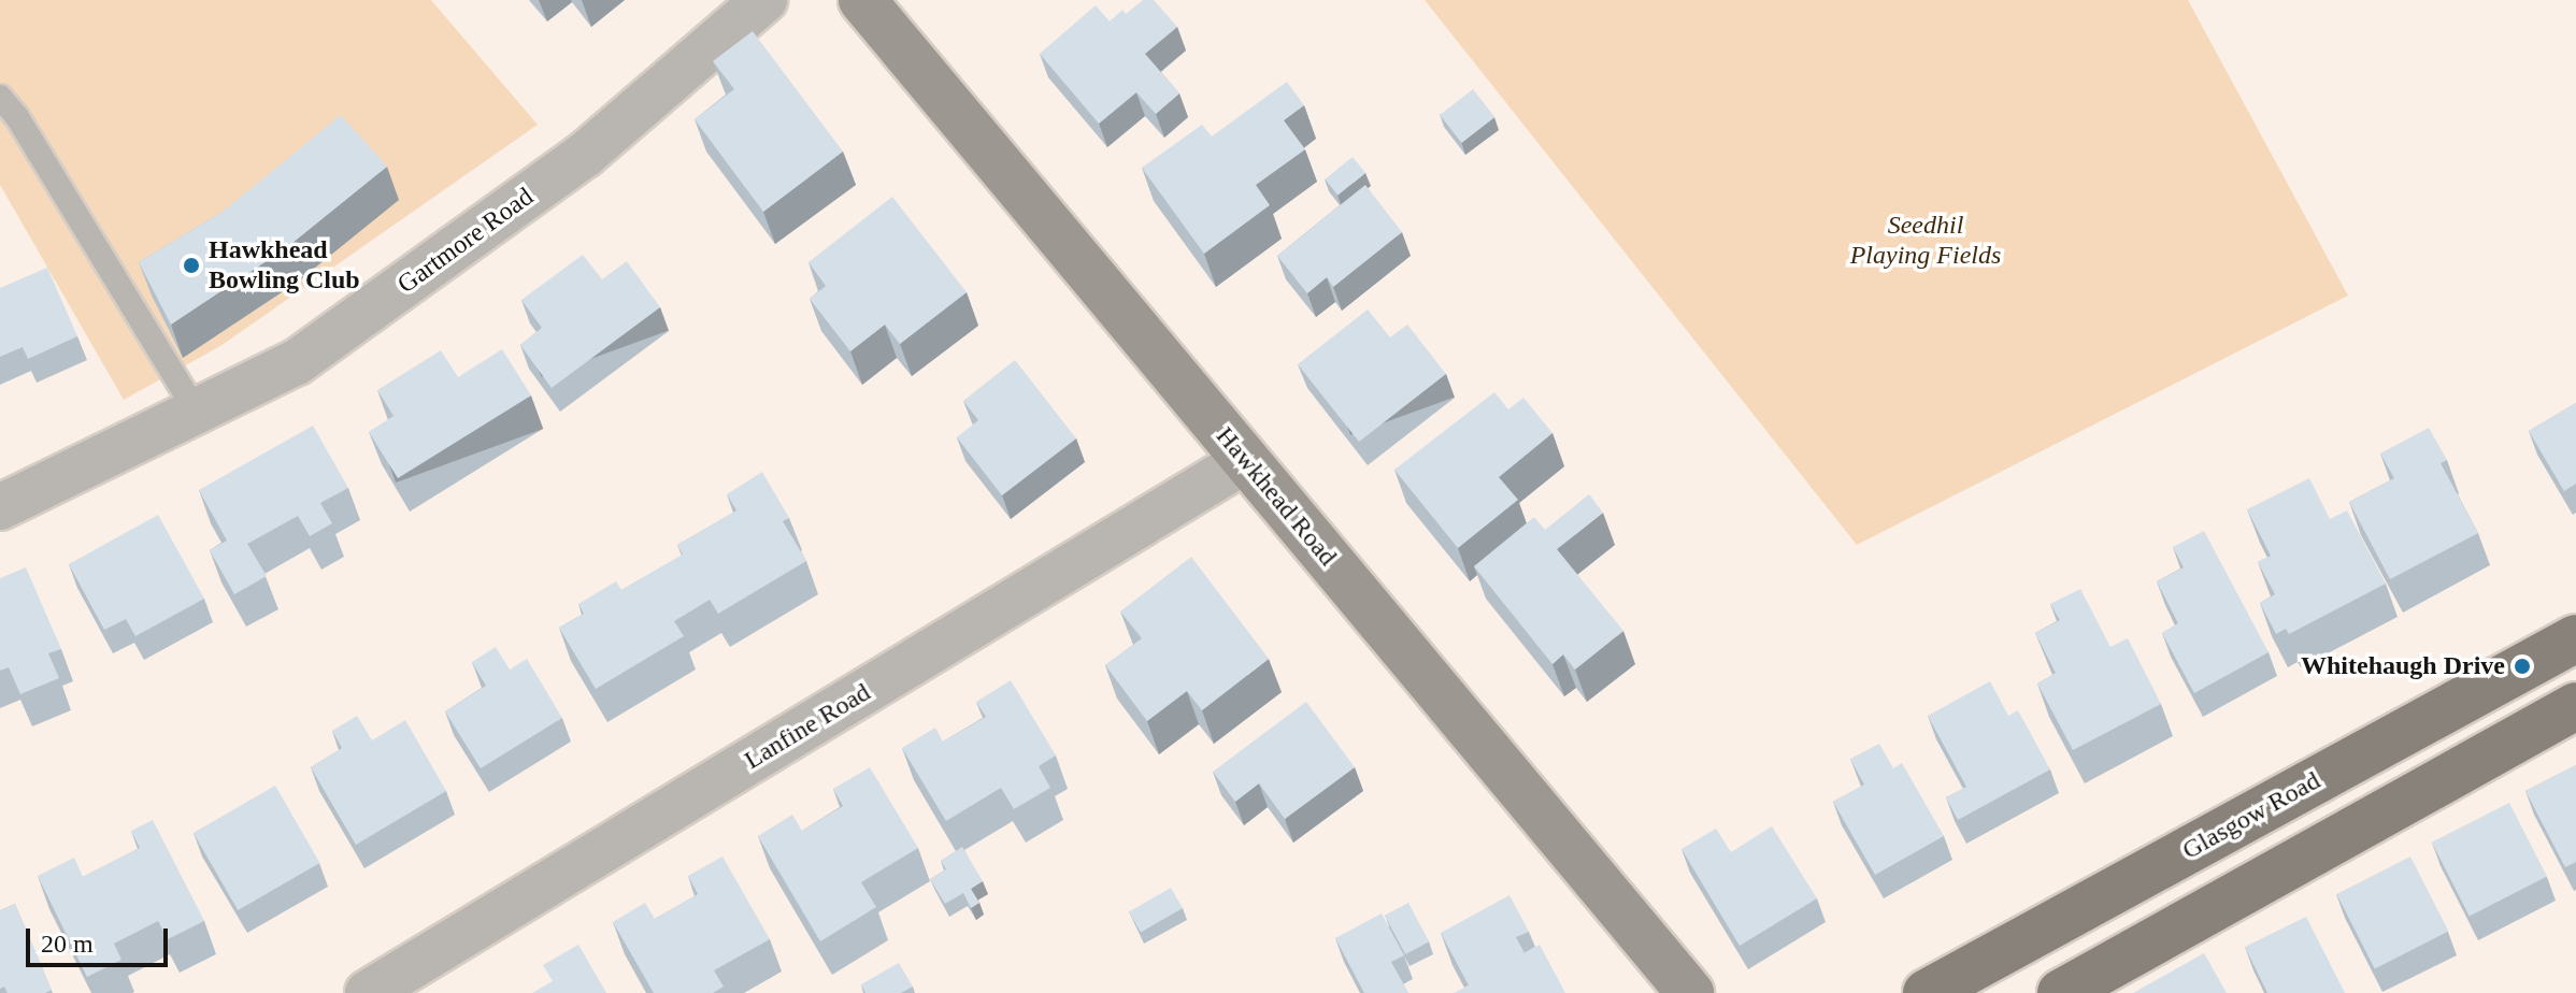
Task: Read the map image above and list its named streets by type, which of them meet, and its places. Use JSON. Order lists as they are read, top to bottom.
{
  "streets": {
    "main road": ["Glasgow Road"],
    "street": ["Gartmore Road", "Hawkhead Road", "Lanfine Road"]
  },
  "crossings": [
    ["Hawkhead Road", "Lanfine Road"]
  ],
  "parks": ["Seedhil Playing Fields"],
  "places": ["Hawkhead Bowling Club", "Whitehaugh Drive"],
  "scale_bar": "20 m"
}
